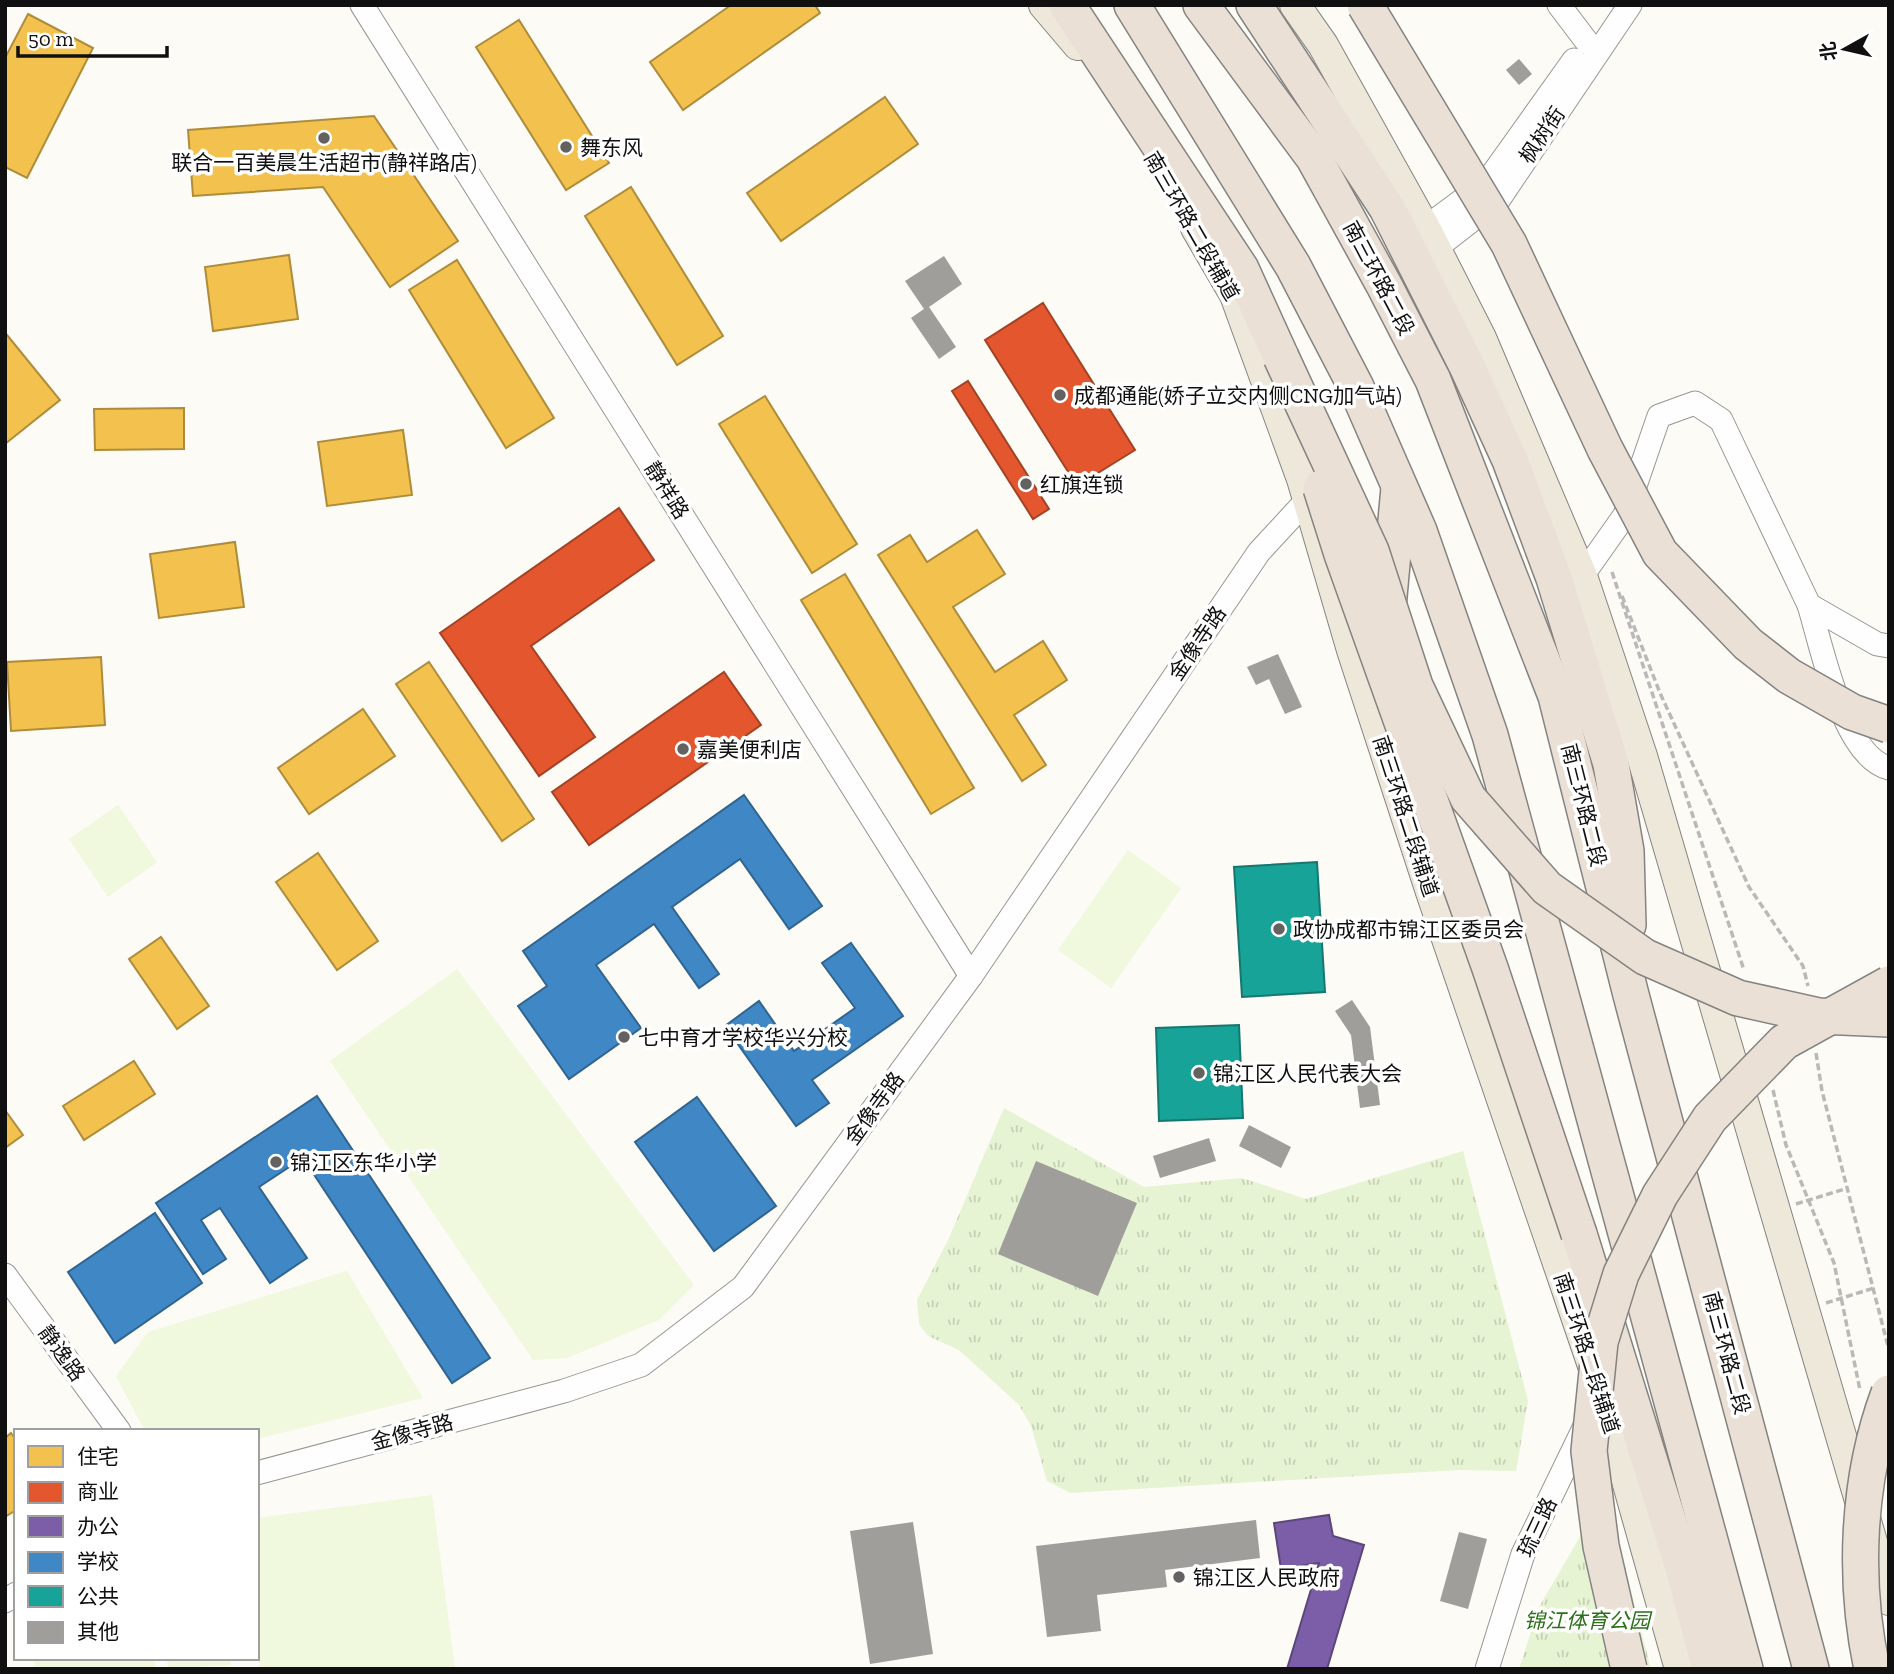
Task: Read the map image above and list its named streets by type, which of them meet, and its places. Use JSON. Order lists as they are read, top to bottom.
{
  "streets": {
    "highway": ["南三环路二段"],
    "main road": ["南三环路二段辅道"],
    "street": [
      "枫树街",
      "静祥路",
      "金像寺路",
      "静逸路",
      "琉三路"
    ]
  },
  "crossings": [
    ["南三环路二段辅道", "金像寺路"],
    ["南三环路二段辅道", "琉三路"],
    ["静祥路", "金像寺路"]
  ],
  "parks": ["锦江体育公园"],
  "places": [
    "联合一百美晨生活超市(静祥路店)",
    "舞东风",
    "成都通能(娇子立交内侧CNG加气站)",
    "红旗连锁",
    "嘉美便利店",
    "政协成都市锦江区委员会",
    "七中育才学校华兴分校",
    "锦江区人民代表大会",
    "锦江区东华小学",
    "锦江区人民政府"
  ],
  "legend": [
    "住宅",
    "商业",
    "办公",
    "学校",
    "公共",
    "其他"
  ],
  "scale_bar": "50 m",
  "north": "left"
}
